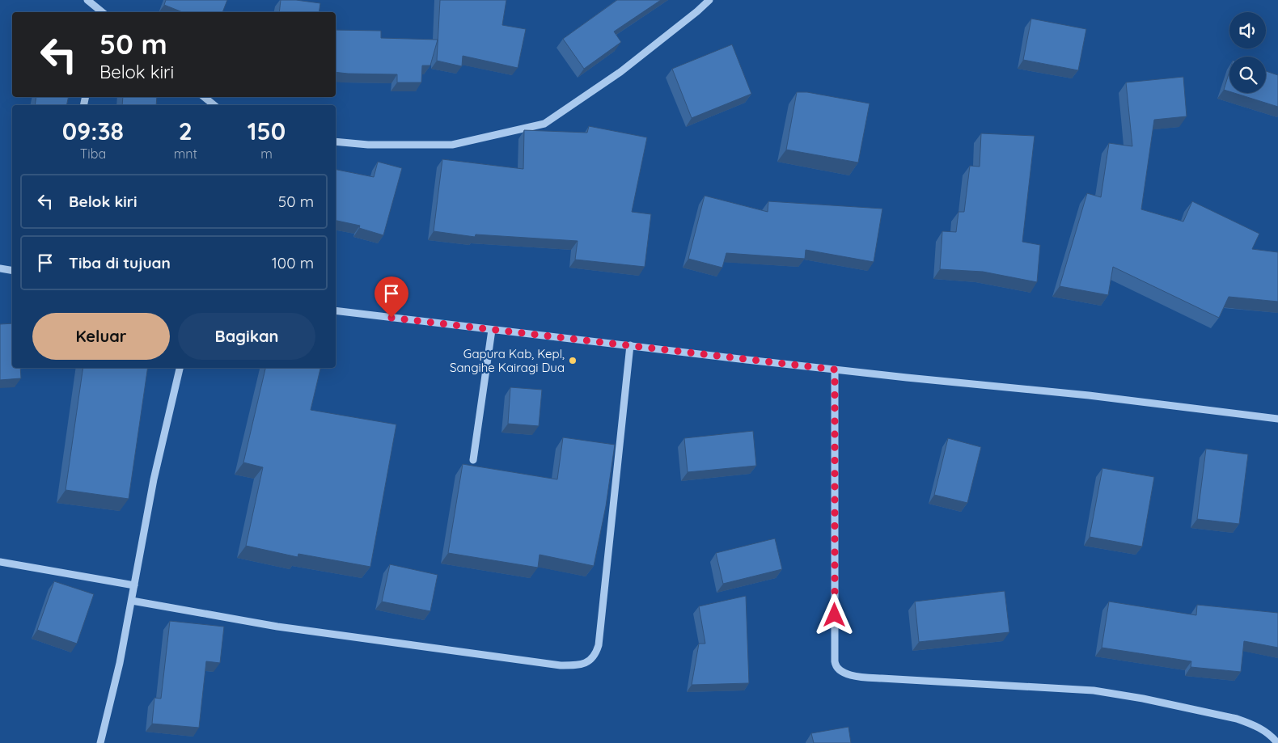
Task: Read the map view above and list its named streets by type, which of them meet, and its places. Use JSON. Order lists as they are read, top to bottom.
{
  "places": ["Gapura Kab, Kepl, Sangihe Kairagi Dua"],
  "page": {
    "turn": ["50 m", "Belok kiri"],
    "eta": [
      "09:38",
      "Tiba",
      "2",
      "mnt",
      "150",
      "m"
    ],
    "list": [
      {
        "name": "Belok kiri",
        "value": "50 m"
      },
      {
        "name": "Tiba di tujuan",
        "value": "100 m"
      }
    ],
    "buttons": ["Keluar", "Bagikan"]
  }
}
